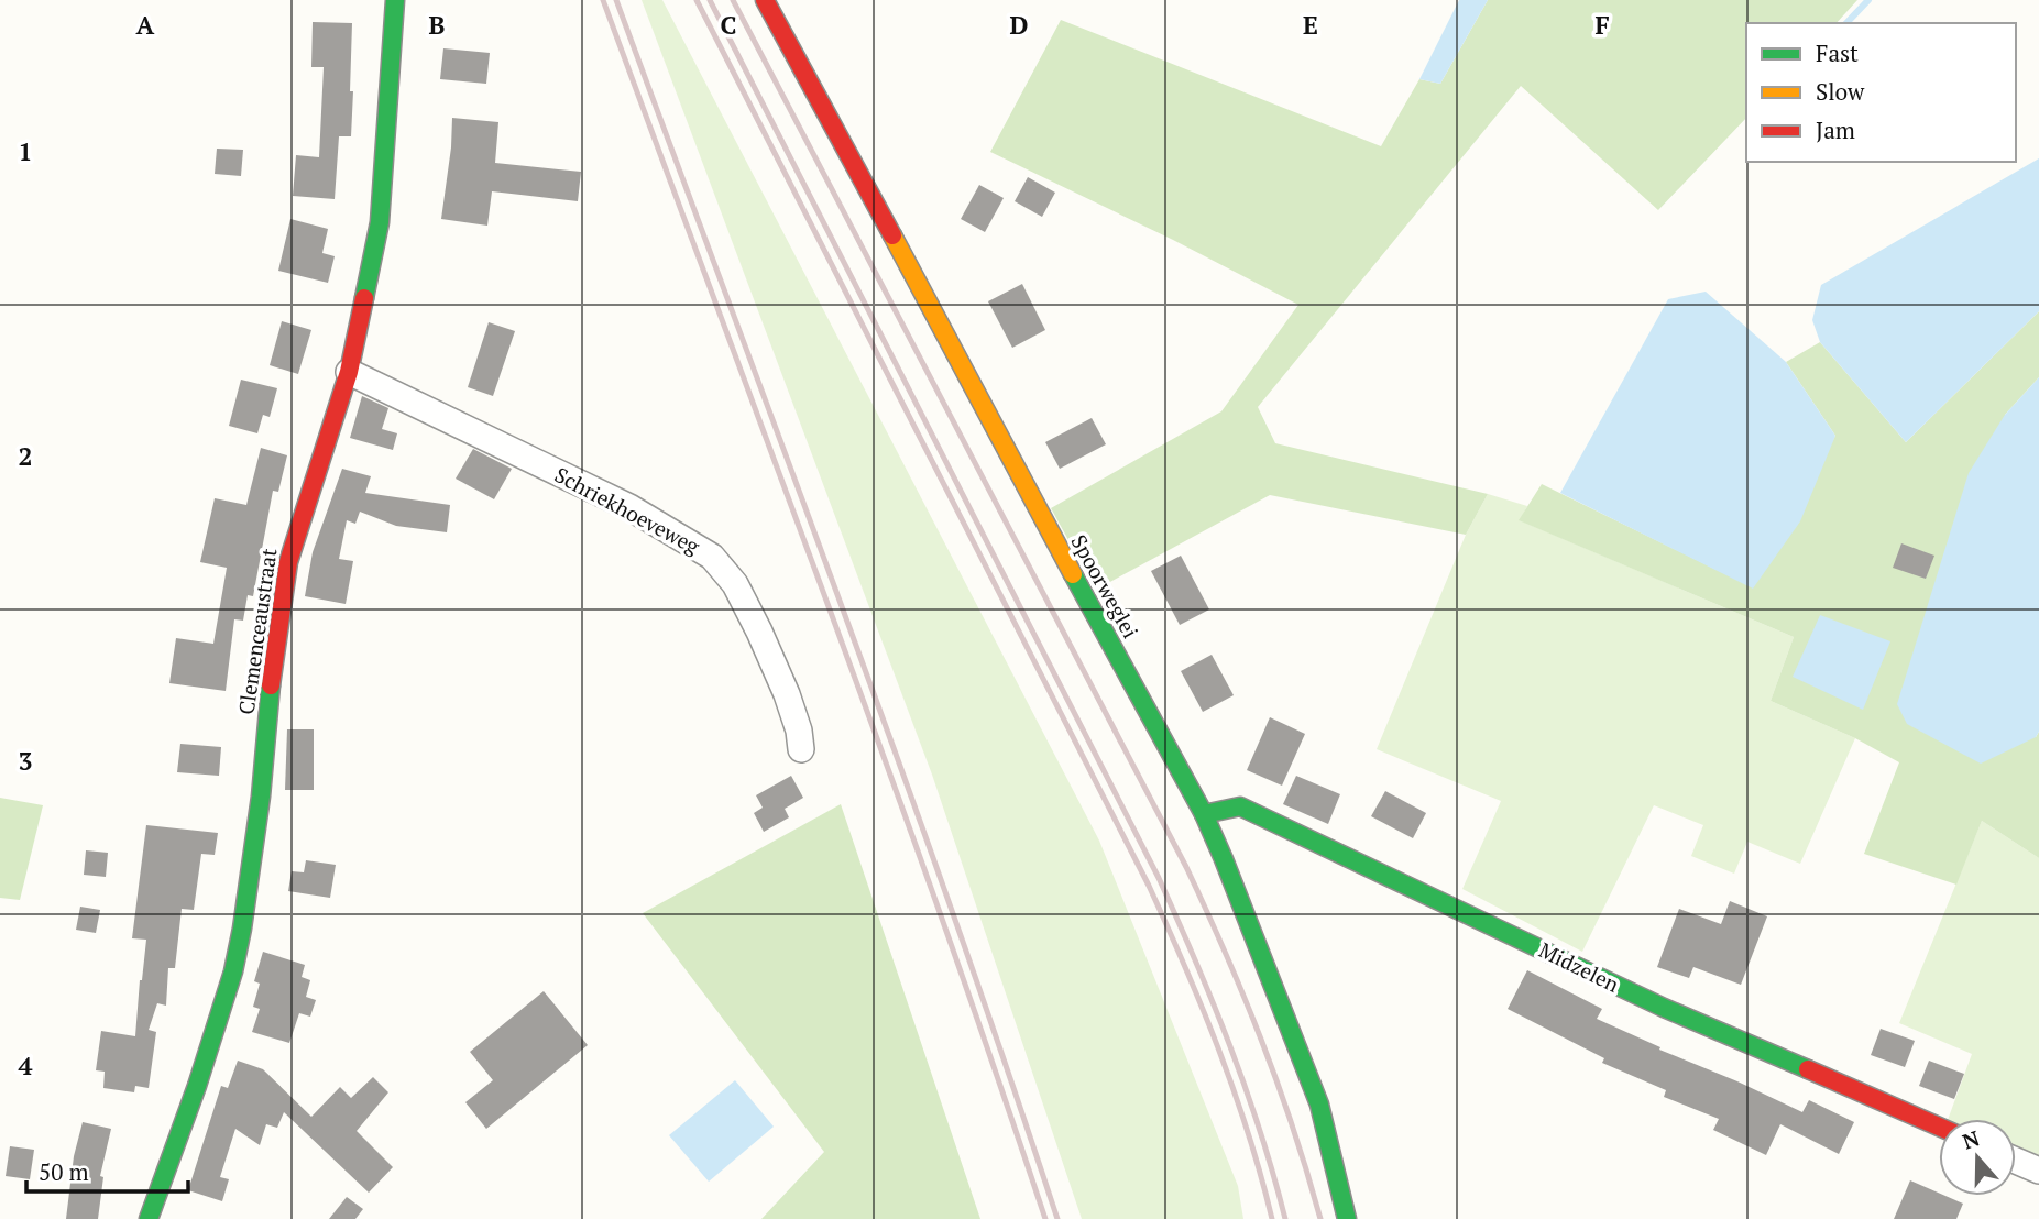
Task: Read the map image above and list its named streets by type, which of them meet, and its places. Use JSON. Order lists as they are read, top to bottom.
{
  "streets": {
    "street": [
      "Schriekhoeveweg",
      "Spoorweglei",
      "Clemenceaustraat",
      "Midzelen"
    ]
  },
  "crossings": [
    ["Schriekhoeveweg", "Clemenceaustraat"],
    ["Spoorweglei", "Midzelen"]
  ],
  "legend": ["Fast", "Slow", "Jam"],
  "scale_bar": "50 m",
  "north": "top",
  "grid": {
    "columns": [
      "A",
      "B",
      "C",
      "D",
      "E",
      "F"
    ],
    "rows": [
      "1",
      "2",
      "3",
      "4"
    ]
  }
}
